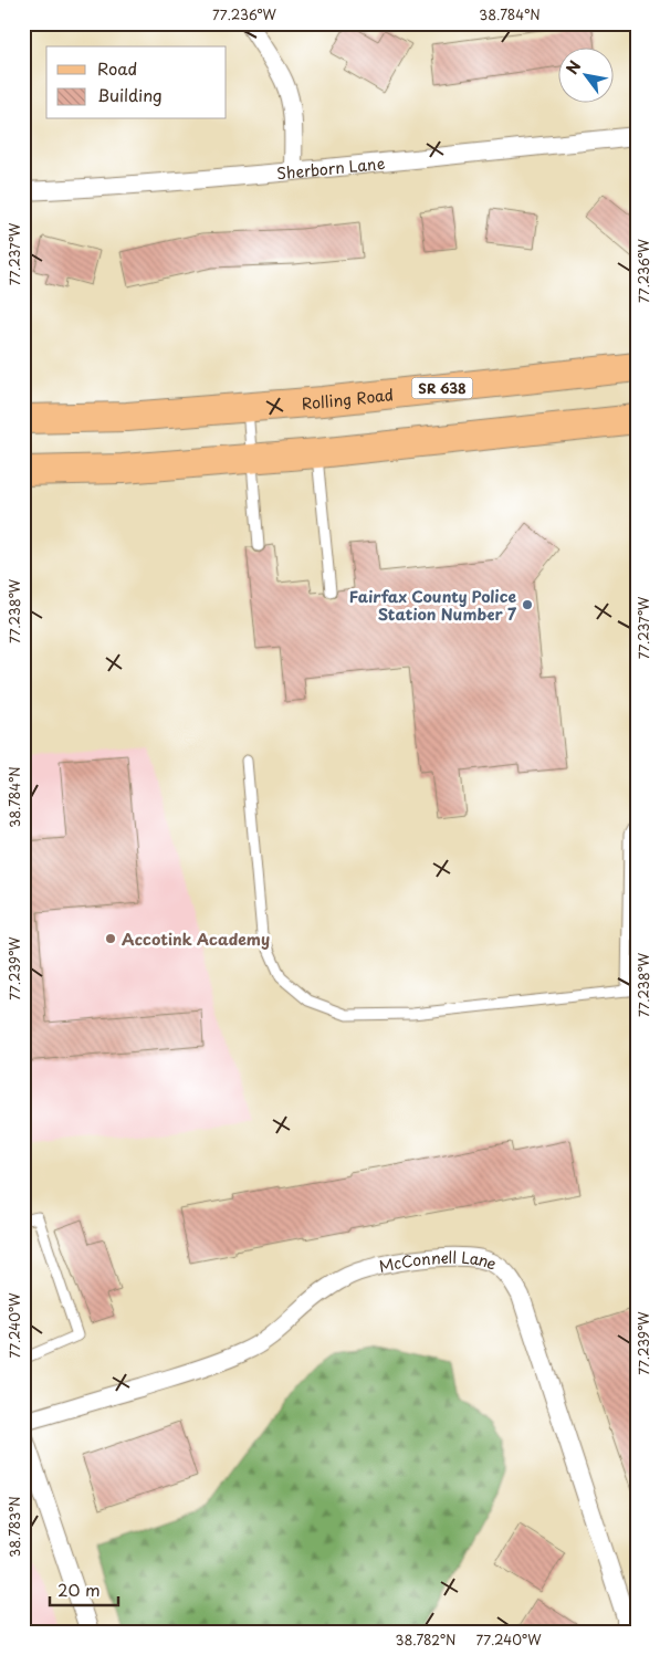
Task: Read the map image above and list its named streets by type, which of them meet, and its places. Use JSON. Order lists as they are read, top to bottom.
{
  "streets": {
    "main road": ["SR 638", "Rolling Road"],
    "street": ["Sherborn Lane", "McConnell Lane"]
  },
  "places": ["Fairfax County Police Station Number 7", "Accotink Academy"],
  "legend": ["Road", "Building"],
  "scale_bar": "20 m",
  "north": "top left",
  "coordinates": [
    "77.236°W",
    "38.784°N",
    "77.237°W",
    "77.238°W",
    "77.239°W",
    "77.240°W",
    "38.783°N",
    "38.782°N"
  ]
}
